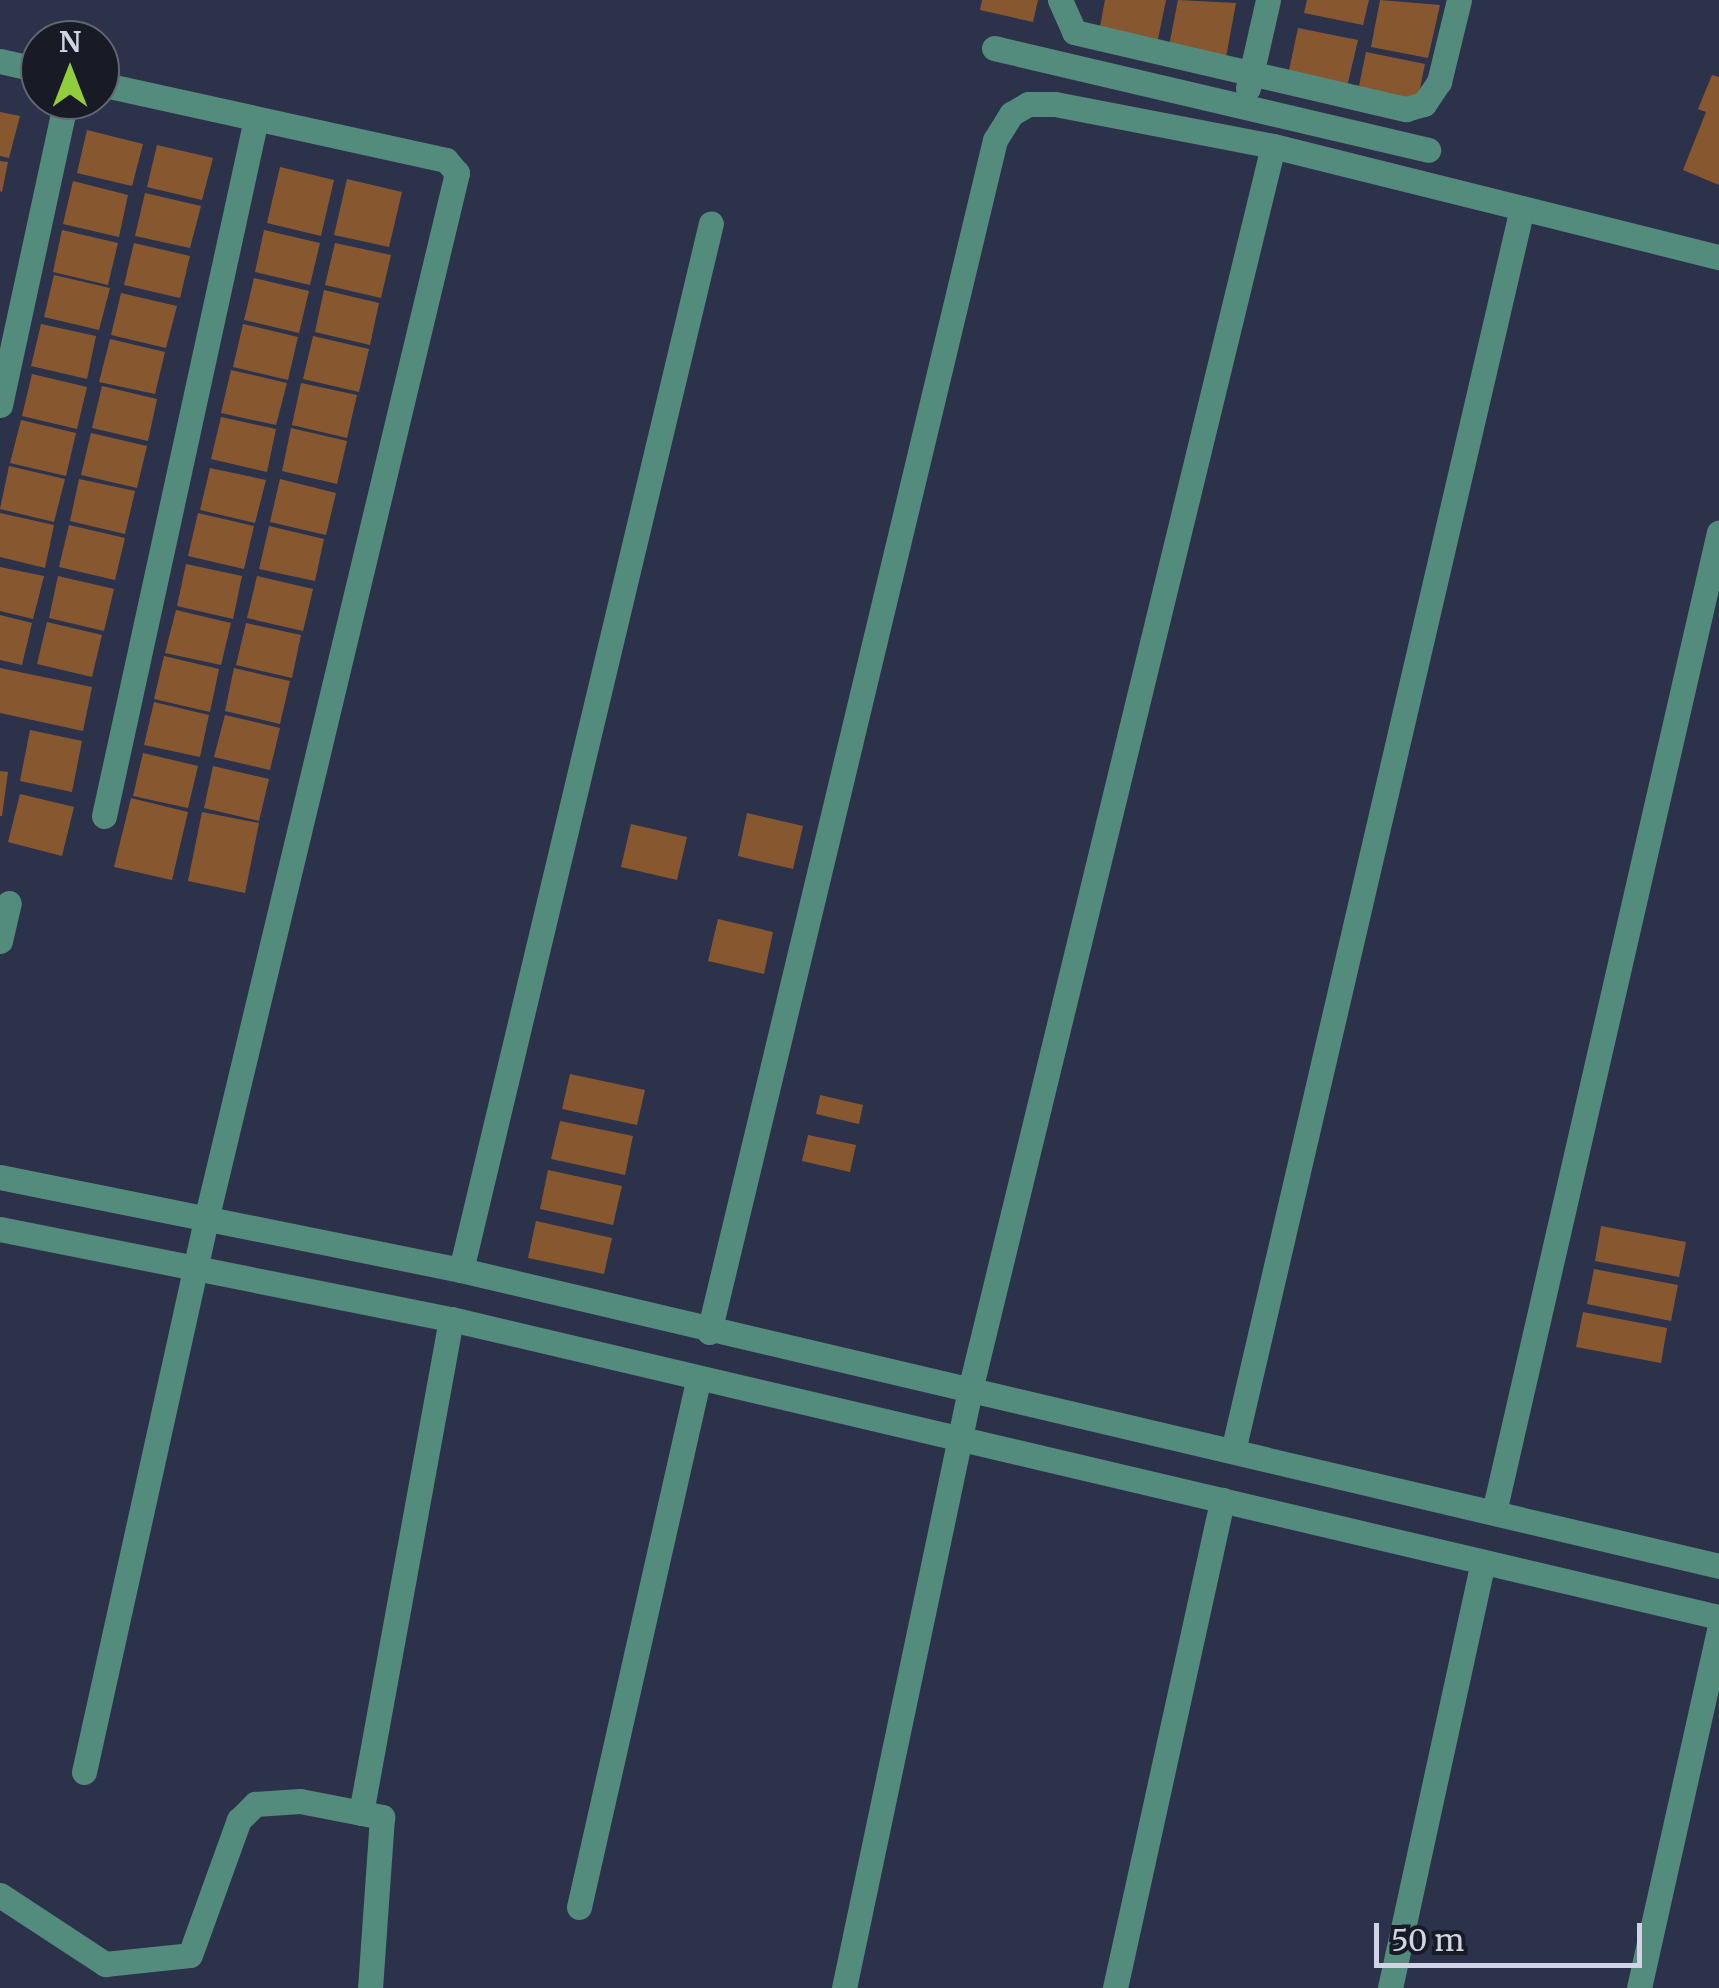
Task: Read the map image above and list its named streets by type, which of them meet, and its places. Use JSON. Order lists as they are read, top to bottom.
{
  "scale_bar": "50 m",
  "north": "top"
}
